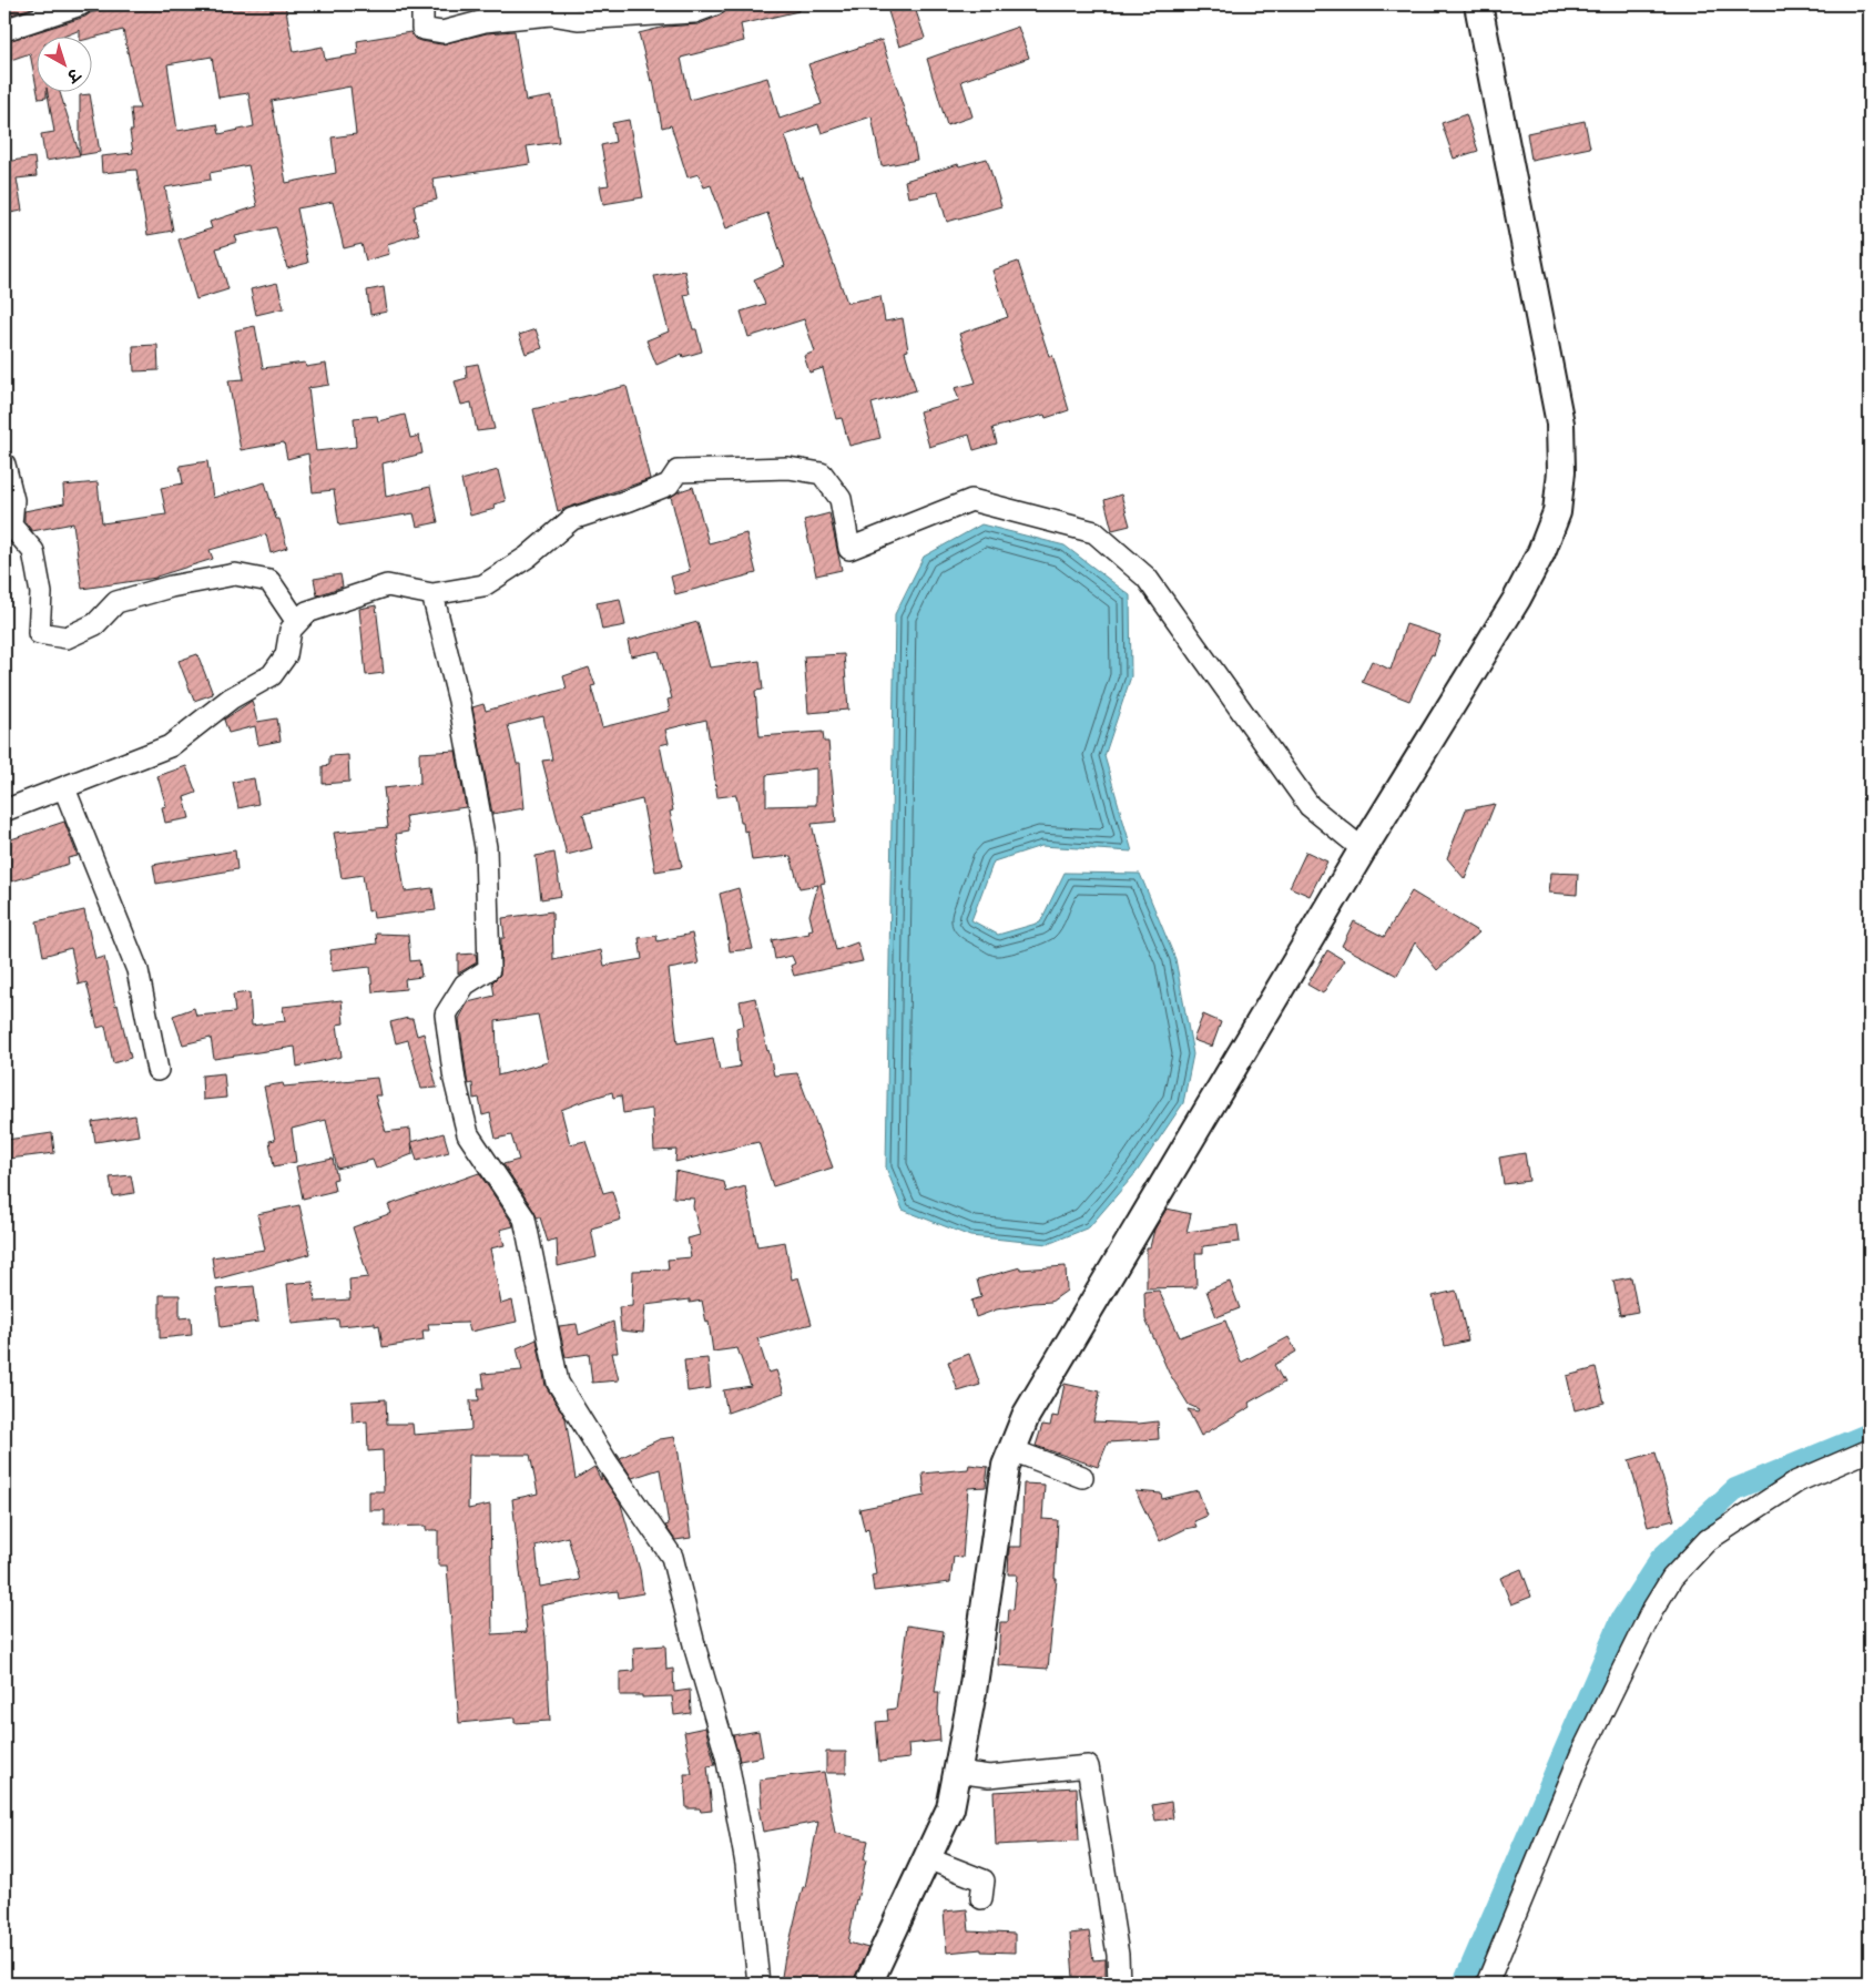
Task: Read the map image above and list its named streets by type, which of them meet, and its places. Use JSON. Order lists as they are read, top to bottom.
{
  "north": "bottom right"
}
